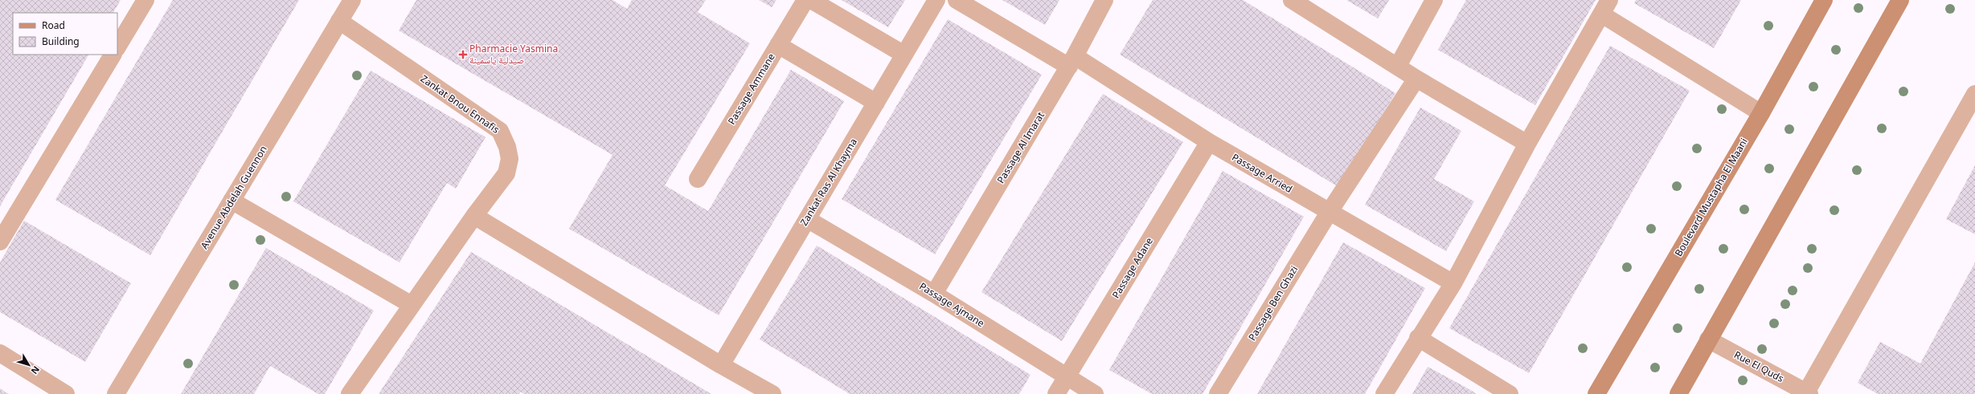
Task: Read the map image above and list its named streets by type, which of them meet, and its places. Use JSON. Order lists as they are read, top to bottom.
{
  "streets": {
    "street": [
      "Passage Ammane",
      "Zankat Bnou Ennafis",
      "Passage Al Imarat",
      "Passage Arried",
      "Zankat Ras Al Khayma",
      "Avenue Abdelah Guennon",
      "Boulevard Mustapha El Maani",
      "Passage Adane",
      "Passage Ben Ghazi",
      "Passage Ajmane",
      "Rue El Quds"
    ]
  },
  "crossings": [
    ["Zankat Bnou Ennafis", "Avenue Abdelah Guennon"],
    ["Passage Al Imarat", "Passage Arried"],
    ["Passage Al Imarat", "Passage Ajmane"],
    ["Passage Arried", "Passage Adane"],
    ["Passage Arried", "Passage Ben Ghazi"],
    ["Zankat Ras Al Khayma", "Passage Ajmane"],
    ["Passage Adane", "Passage Ajmane"]
  ],
  "places": {
    "health": ["Pharmacie Yasmina صيدلية ياسمينة"]
  },
  "legend": ["Road", "Building"],
  "north": "bottom right"
}
